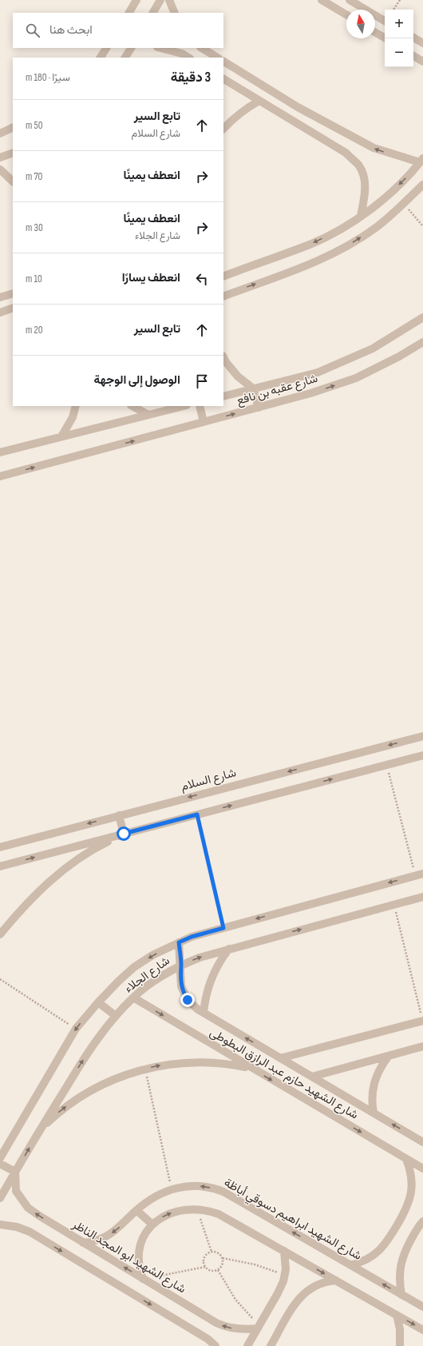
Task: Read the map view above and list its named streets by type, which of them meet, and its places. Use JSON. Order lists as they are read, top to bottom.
{
  "streets": {
    "street": [
      "شارع عقبه بن نافع",
      "شارع السلام",
      "شارع الجلاء",
      "شارع الشهيد حازم عبد الرازق البطوطى",
      "شارع الشهيد ابراهيم دسوقي أباظة",
      "شارع الشهيد ابو المجد الناظر"
    ]
  },
  "crossings": [
    ["شارع الجلاء", "شارع الشهيد حازم عبد الرازق البطوطى"],
    ["شارع الجلاء", "شارع الشهيد ابو المجد الناظر"],
    ["شارع الشهيد ابراهيم دسوقي أباظة", "شارع الشهيد ابو المجد الناظر"]
  ],
  "north": "top",
  "page": {
    "map_buttons": ["+", "−"],
    "search": "ابحث هنا",
    "heading": ["3 دقيقة", "سيرًا · 180 m"],
    "list": [
      ["تابع السير", "شارع السلام", "50 m"],
      ["انعطف يمينًا", "70 m"],
      ["انعطف يمينًا", "شارع الجلاء", "30 m"],
      ["انعطف يسارًا", "10 m"],
      ["تابع السير", "20 m"],
      "الوصول إلى الوجهة"
    ]
  }
}
